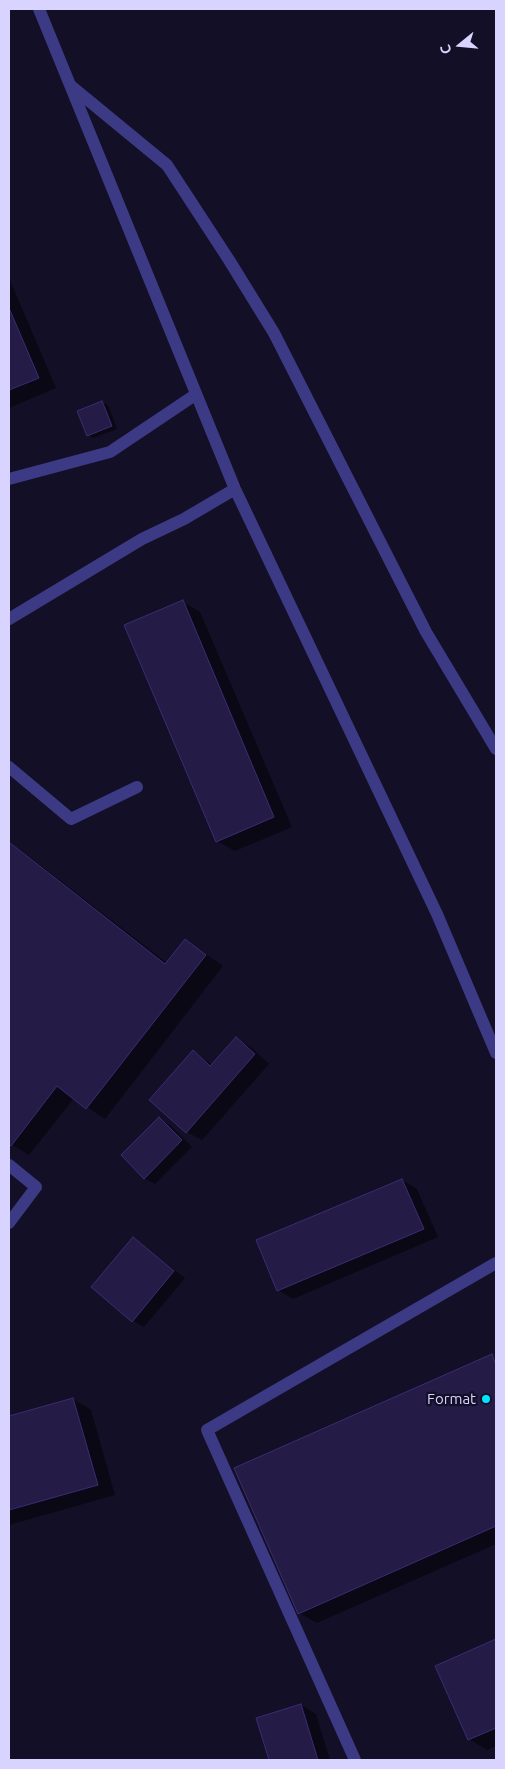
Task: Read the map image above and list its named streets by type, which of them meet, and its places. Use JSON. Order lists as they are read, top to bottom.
{
  "places": ["Format"],
  "north": "left"
}
